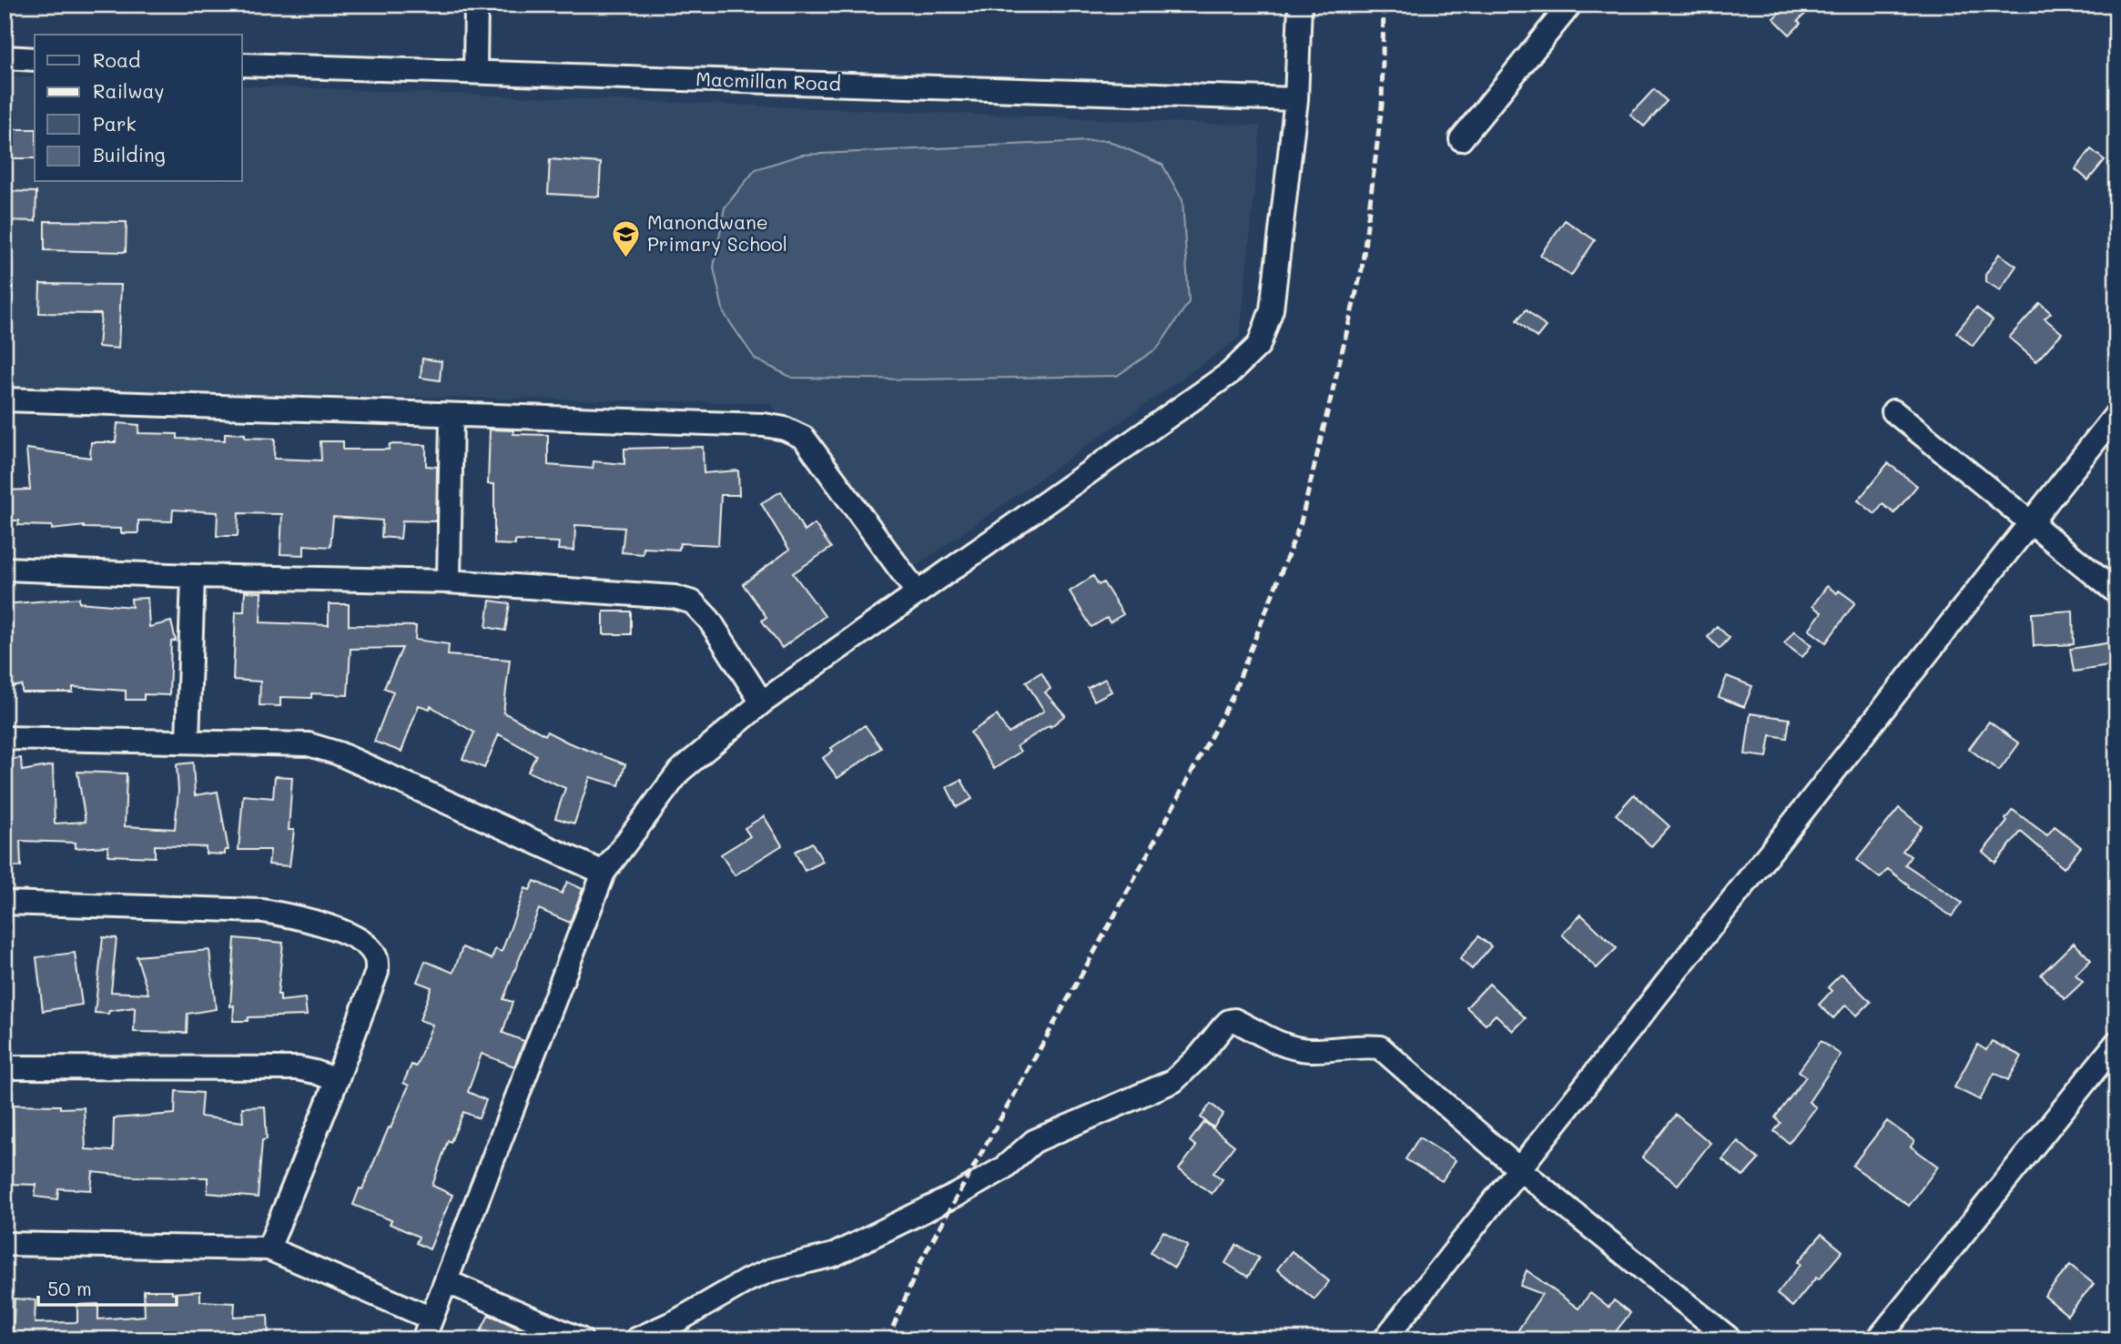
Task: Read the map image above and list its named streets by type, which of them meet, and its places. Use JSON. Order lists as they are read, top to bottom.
{
  "streets": {
    "street": ["Macmillan Road"]
  },
  "places": {
    "school or university": ["Manondwane Primary School"]
  },
  "legend": [
    "Road",
    "Railway",
    "Park",
    "Building"
  ],
  "scale_bar": "50 m"
}
